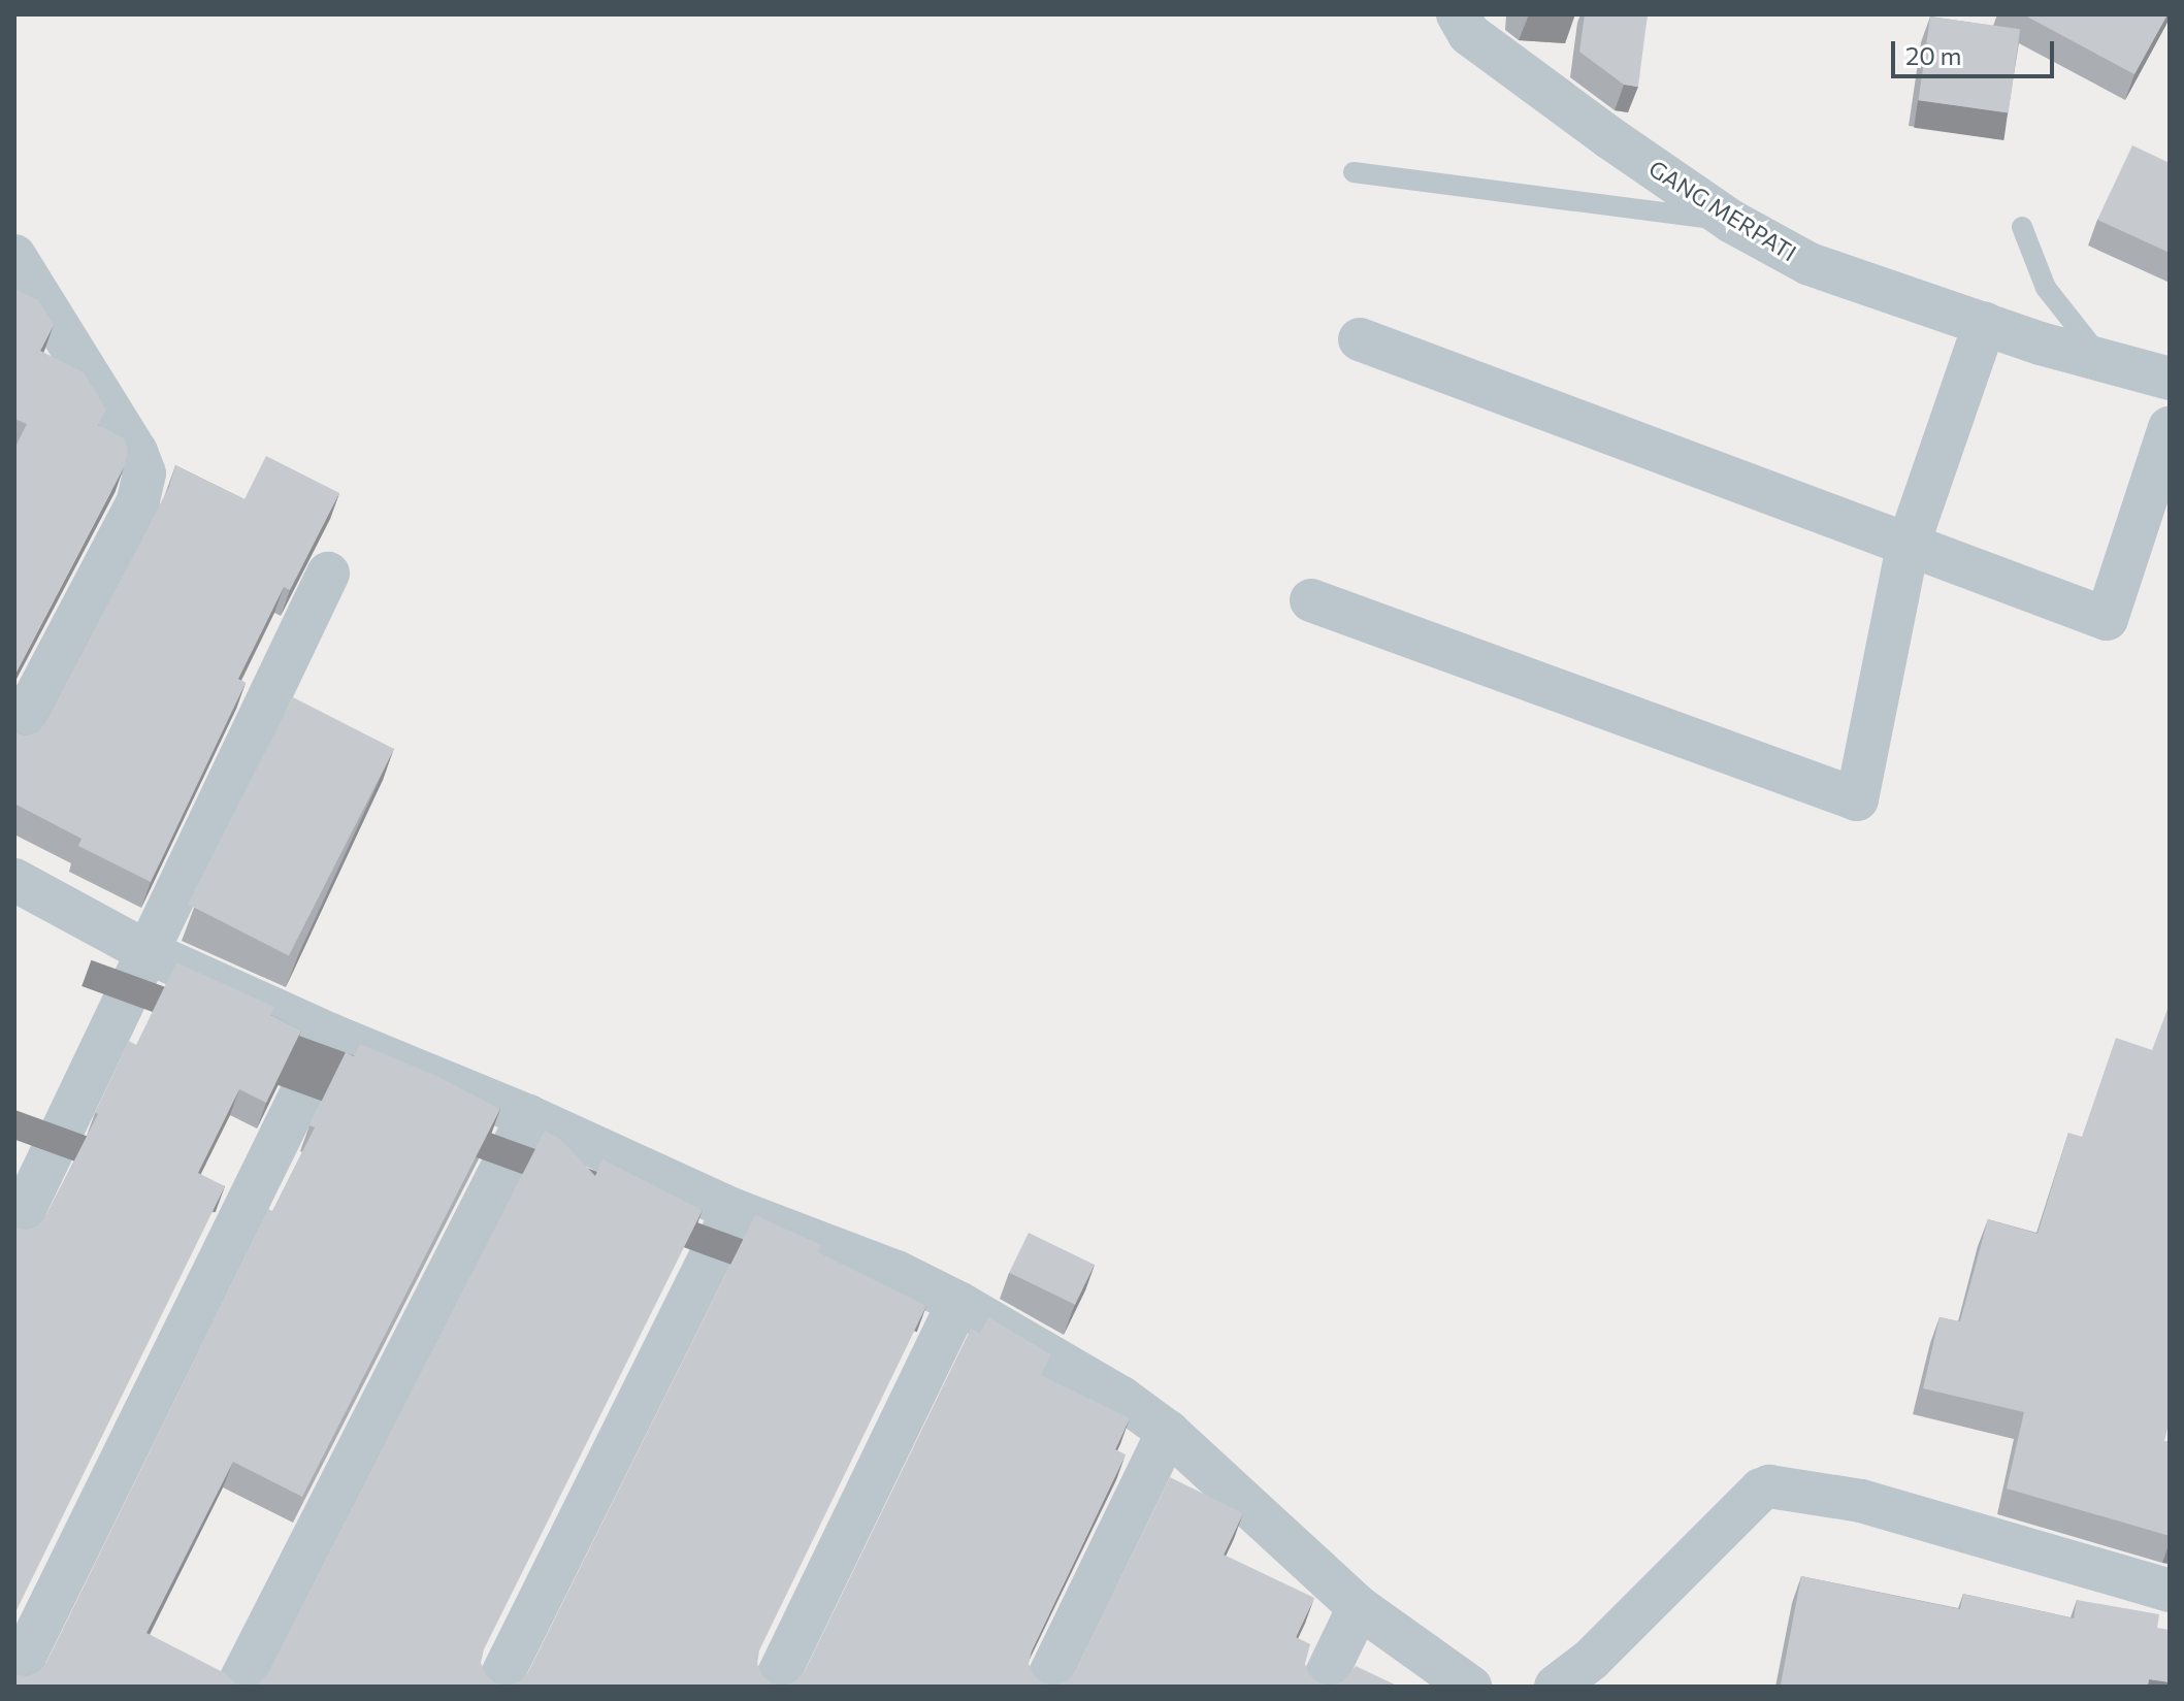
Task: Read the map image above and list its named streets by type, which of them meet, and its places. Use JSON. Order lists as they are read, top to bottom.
{
  "streets": {
    "street": ["GANG MERPATI"]
  },
  "scale_bar": "20 m"
}
